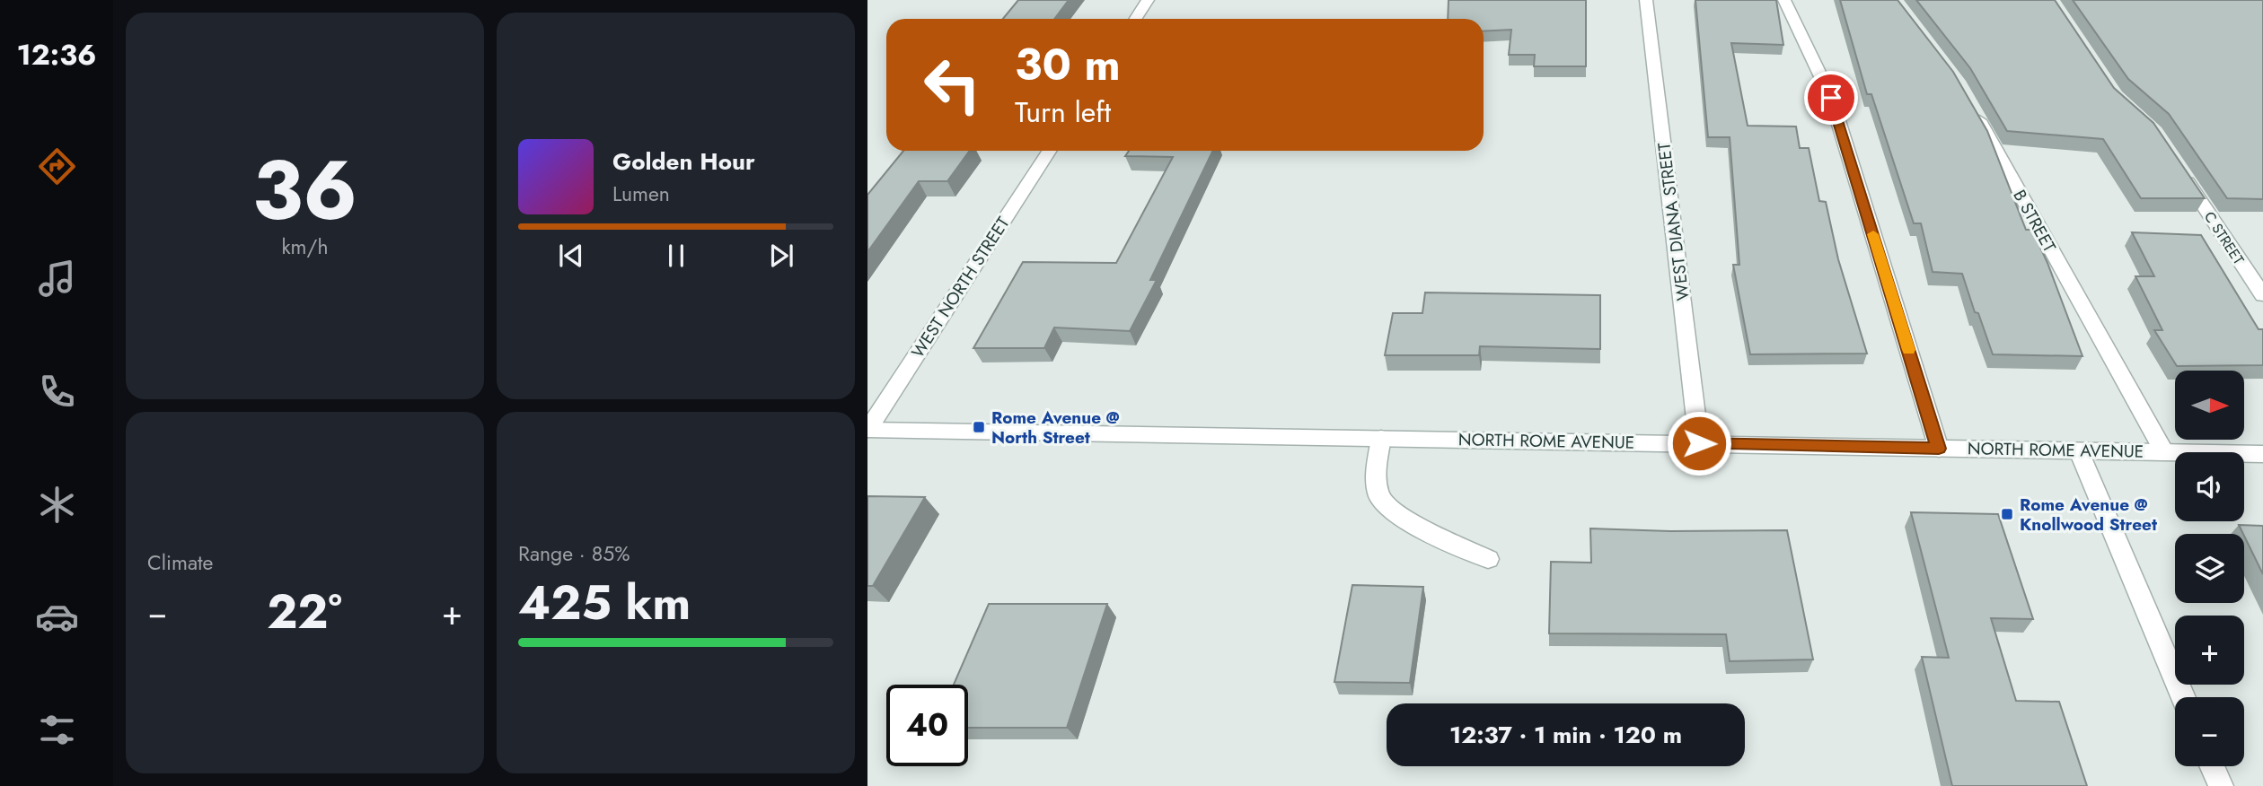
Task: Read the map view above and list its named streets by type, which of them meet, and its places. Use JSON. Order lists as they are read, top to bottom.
{
  "streets": {
    "street": [
      "B STREET",
      "WEST DIANA STREET",
      "C STREET",
      "WEST NORTH STREET",
      "NORTH ROME AVENUE"
    ]
  },
  "crossings": [
    ["B STREET", "NORTH ROME AVENUE"],
    ["WEST DIANA STREET", "NORTH ROME AVENUE"],
    ["WEST NORTH STREET", "NORTH ROME AVENUE"]
  ],
  "places": {
    "transit": ["Rome Avenue @ North Street", "Rome Avenue @ Knollwood Street"]
  },
  "north": "right",
  "page": {
    "tabs": "12:36",
    "tile": [
      ["36", "km/h"],
      "Climate",
      ["Range · 85%", "425 km"]
    ],
    "turn": ["30 m", "Turn left"],
    "song": ["Golden Hour", "Lumen"],
    "map_buttons": ["+", "−"],
    "heat": ["−", "22°", "+"],
    "limit": "40",
    "trip": "12:37 · 1 min · 120 m"
  }
}
